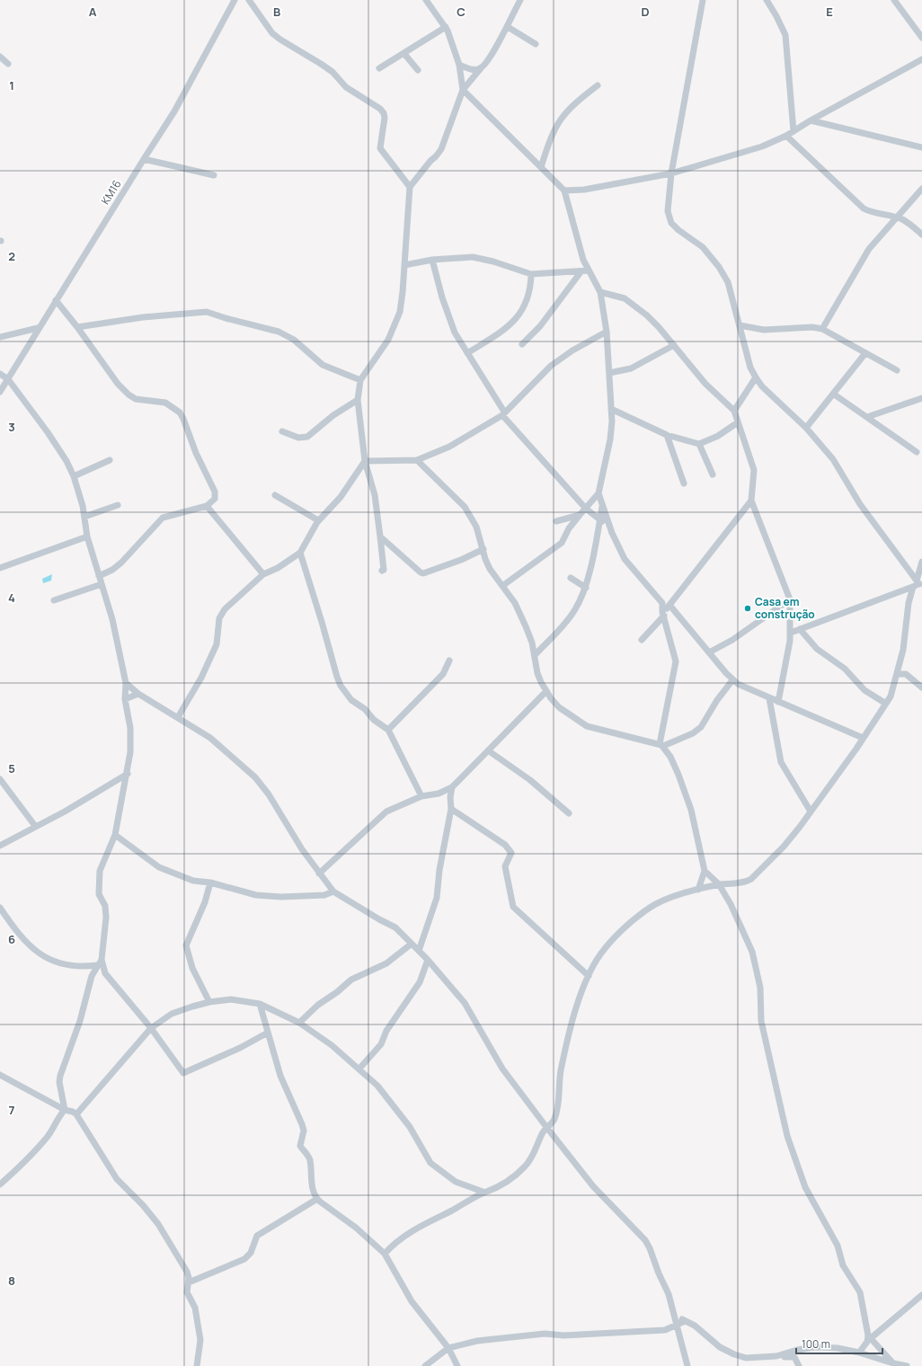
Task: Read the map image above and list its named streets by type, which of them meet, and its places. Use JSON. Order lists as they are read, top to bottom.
{
  "streets": {
    "street": ["KM16"]
  },
  "places": ["Casa em construção"],
  "scale_bar": "100 m",
  "grid": {
    "columns": [
      "A",
      "B",
      "C",
      "D",
      "E"
    ],
    "rows": [
      "1",
      "2",
      "3",
      "4",
      "5",
      "6",
      "7",
      "8"
    ]
  }
}
